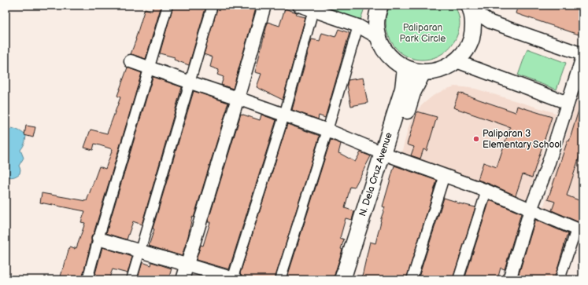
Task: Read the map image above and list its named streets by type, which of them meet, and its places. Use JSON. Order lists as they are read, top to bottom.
{
  "streets": {
    "street": ["N. Dela Cruz Avenue"]
  },
  "parks": ["Paliparan Park Circle"],
  "places": ["Paliparan 3 Elementary School"]
}
